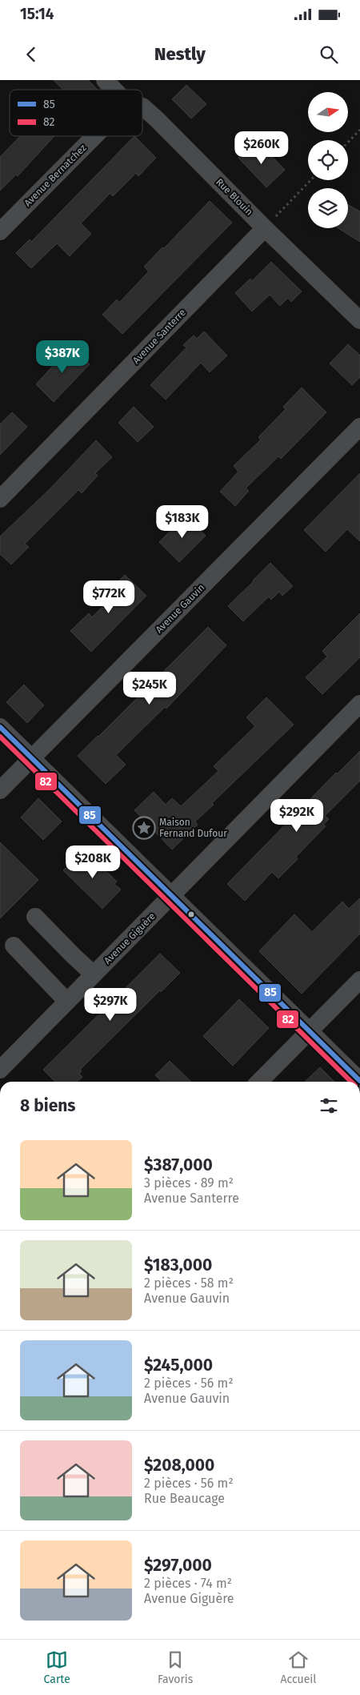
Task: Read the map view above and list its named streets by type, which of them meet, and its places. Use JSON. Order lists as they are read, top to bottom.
{
  "streets": {
    "street": [
      "Avenue Bernatchez",
      "Rue Blouin",
      "Avenue Santerre",
      "Avenue Gauvin",
      "Avenue Giguère"
    ]
  },
  "crossings": [
    ["Rue Blouin", "Avenue Santerre"]
  ],
  "places": {
    "place": ["Maison Fernand Dufour"]
  },
  "lines": ["transit line 85", "transit line 82"],
  "legend": ["85", "82"],
  "north": "right",
  "page": {
    "status": "15:14",
    "header": "Nestly",
    "price": [
      "$260K",
      "$387K",
      "$183K",
      "$772K",
      "$245K",
      "$292K",
      "$208K",
      "$297K"
    ],
    "heading": "8 biens",
    "list": [
      {
        "name": "$387,000",
        "note": "3 pièces · 89 m² · Avenue Santerre"
      },
      {
        "name": "$183,000",
        "note": "2 pièces · 58 m² · Avenue Gauvin"
      },
      {
        "name": "$245,000",
        "note": "2 pièces · 56 m² · Avenue Gauvin"
      },
      {
        "name": "$208,000",
        "note": "2 pièces · 56 m² · Rue Beaucage"
      },
      {
        "name": "$297,000",
        "note": "2 pièces · 74 m² · Avenue Giguère"
      }
    ],
    "tabs": ["Carte", "Favoris", "Accueil"]
  }
}
